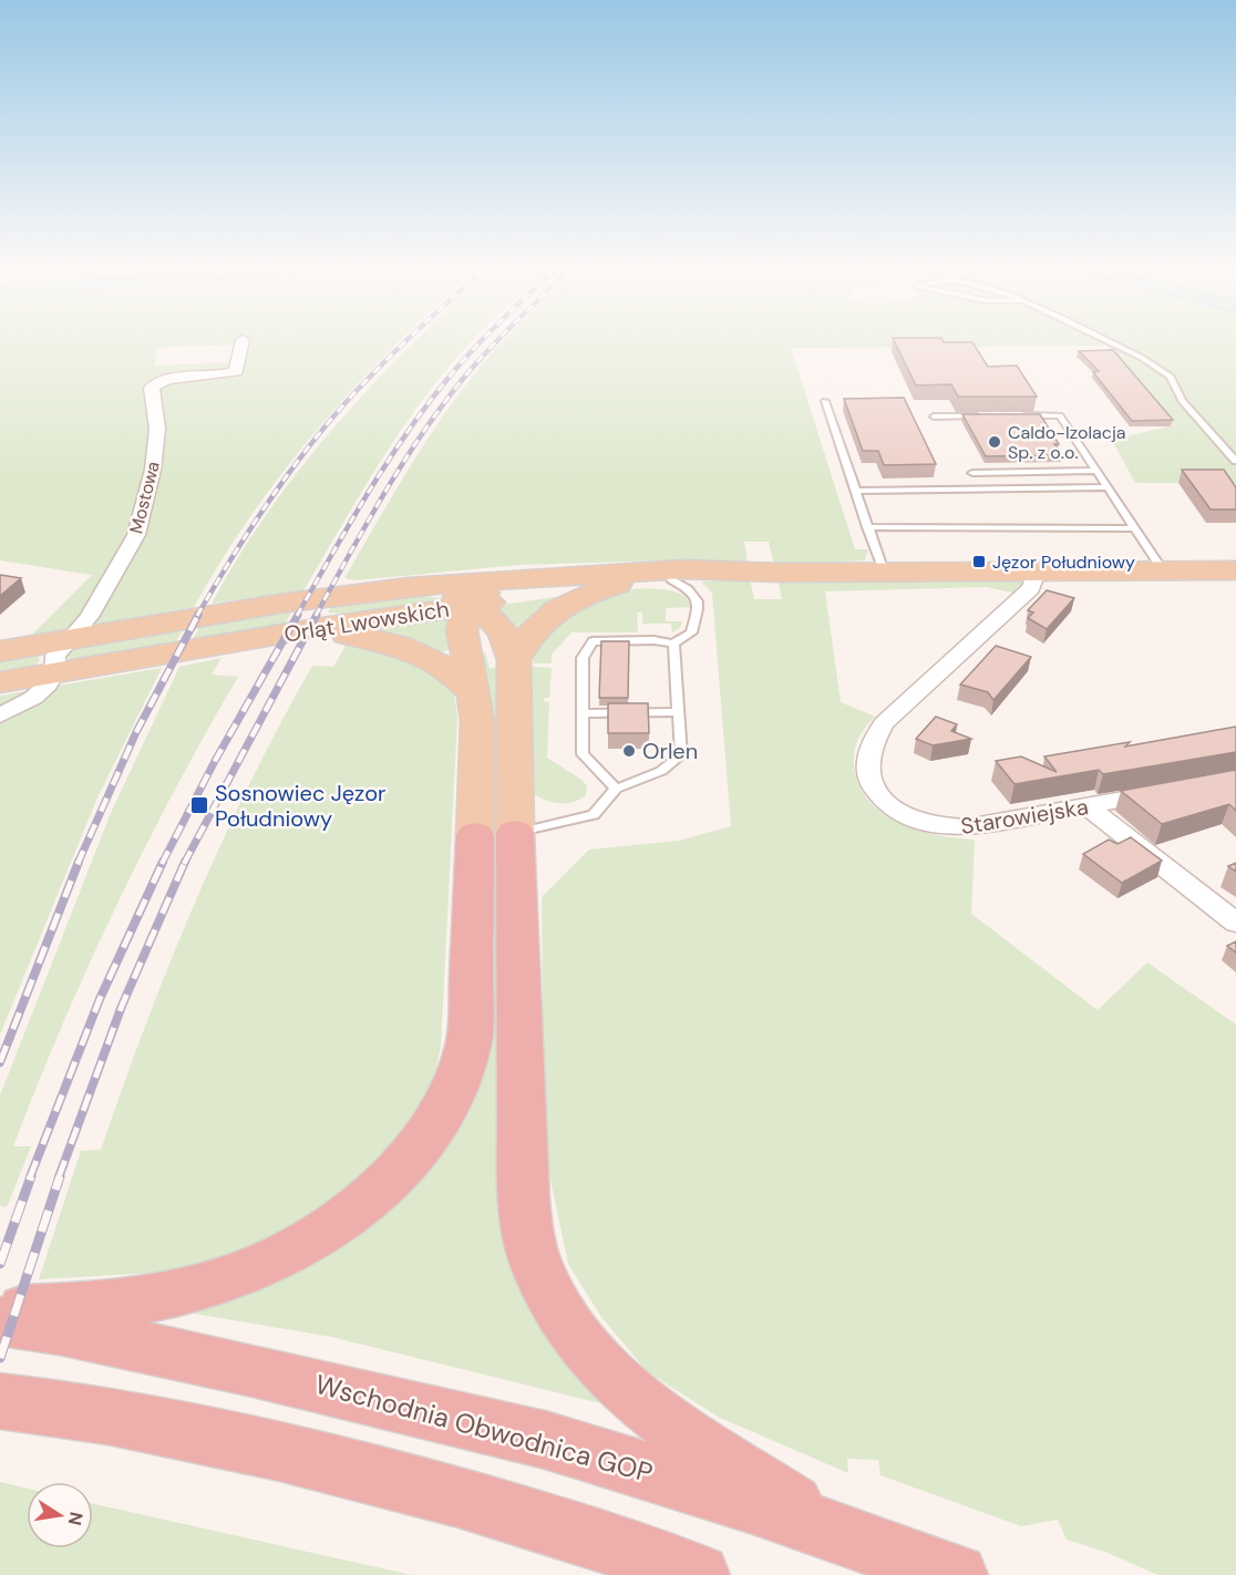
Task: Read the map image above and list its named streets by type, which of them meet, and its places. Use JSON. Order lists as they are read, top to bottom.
{
  "streets": {
    "highway": ["Wschodnia Obwodnica GOP"],
    "main road": ["Orląt Lwowskich"],
    "street": ["Mostowa", "Starowiejska"]
  },
  "crossings": [
    ["Mostowa", "Orląt Lwowskich"],
    ["Orląt Lwowskich", "Starowiejska"]
  ],
  "places": {
    "other": ["Caldo-Izolacja Sp. z o.o.", "Orlen"],
    "transit": ["Jęzor Południowy", "Sosnowiec Jęzor Południowy"]
  },
  "north": "right"
}
